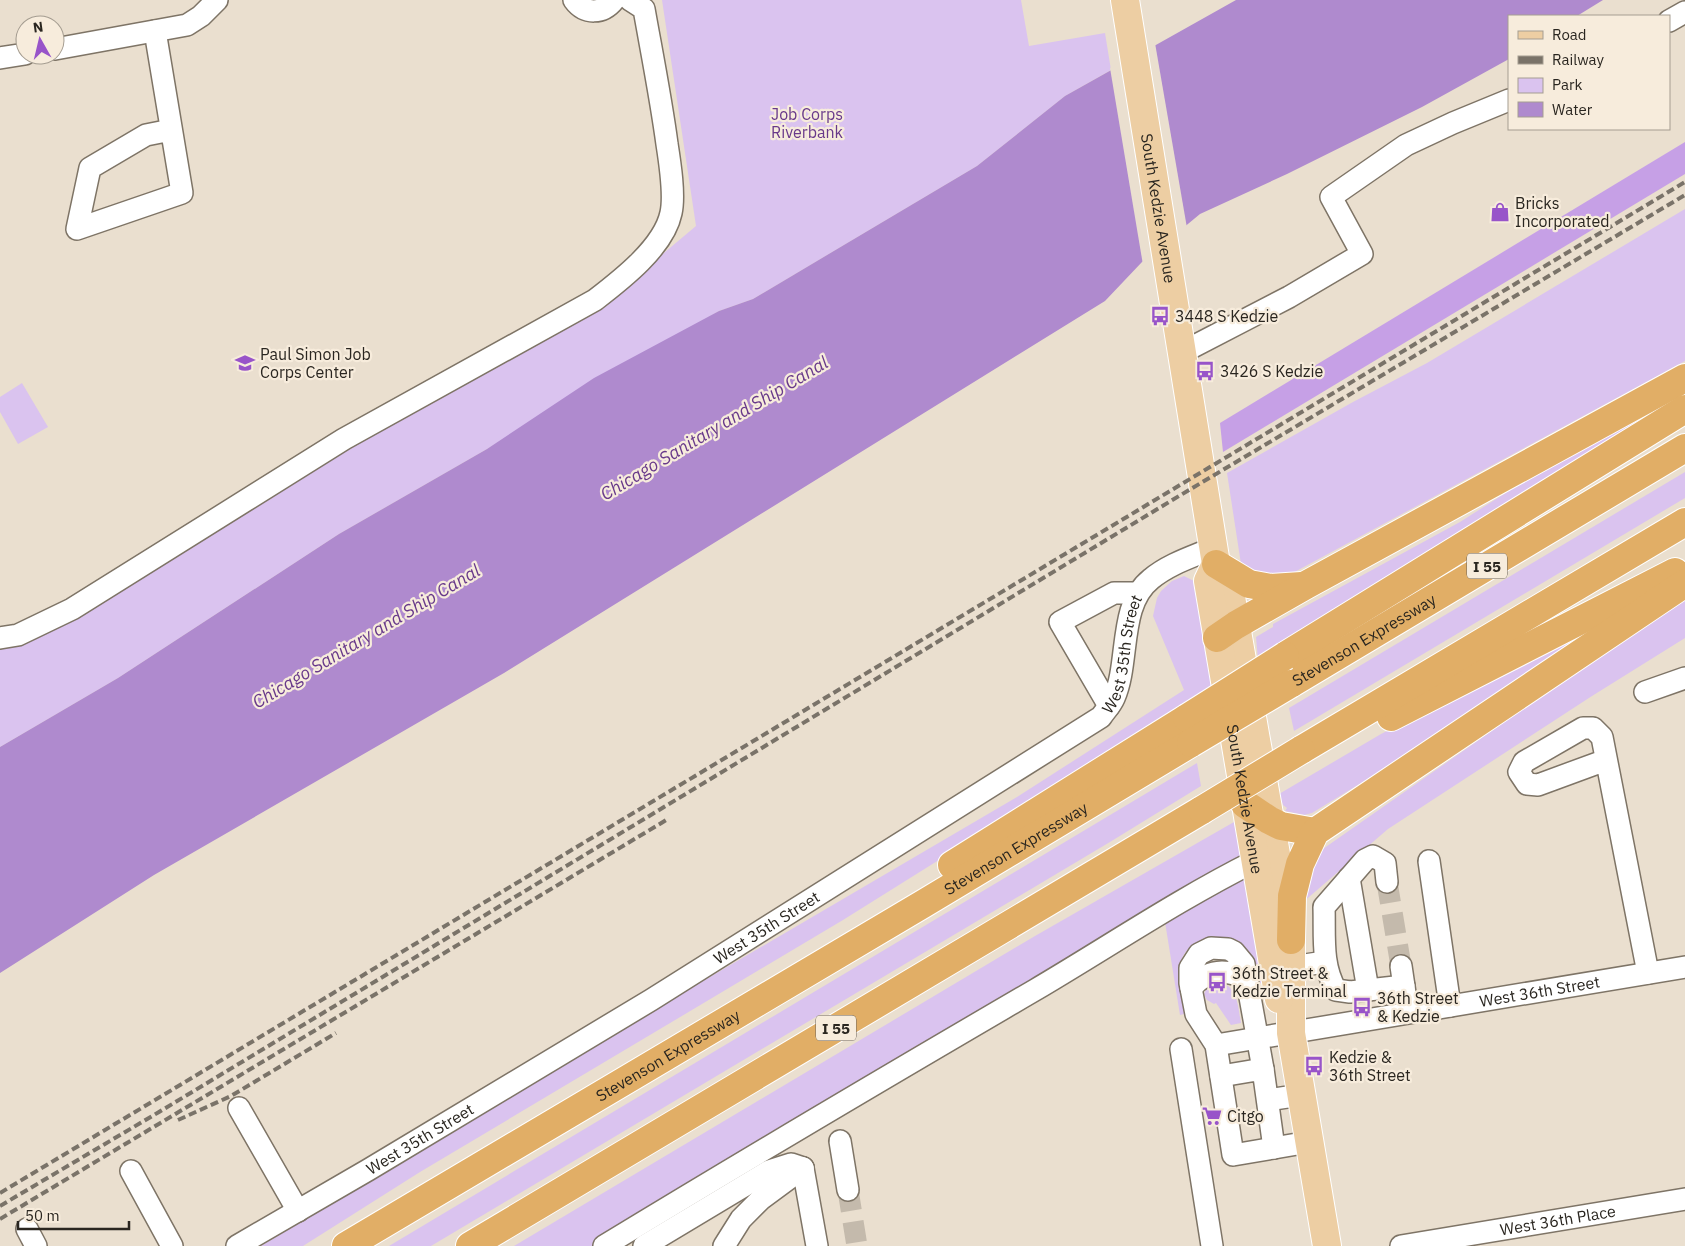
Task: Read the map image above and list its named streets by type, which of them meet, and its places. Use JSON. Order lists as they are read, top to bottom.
{
  "streets": {
    "highway": ["I 55", "Stevenson Expressway"],
    "main road": ["South Kedzie Avenue"],
    "street": ["West 35th Street", "West 36th Street", "West 36th Place"]
  },
  "crossings": [
    ["South Kedzie Avenue", "West 35th Street"],
    ["South Kedzie Avenue", "West 36th Street"]
  ],
  "water": ["Chicago Sanitary and Ship Canal"],
  "parks": ["Job Corps Riverbank"],
  "places": {
    "shop": ["Bricks Incorporated"],
    "bus stop": [
      "3448 S Kedzie",
      "3426 S Kedzie",
      "36th Street & Kedzie Terminal",
      "36th Street & Kedzie",
      "Kedzie & 36th Street"
    ],
    "school or university": ["Paul Simon Job Corps Center"],
    "supermarket": ["Citgo"]
  },
  "legend": [
    "Road",
    "Railway",
    "Park",
    "Water"
  ],
  "scale_bar": "50 m",
  "north": "top"
}
